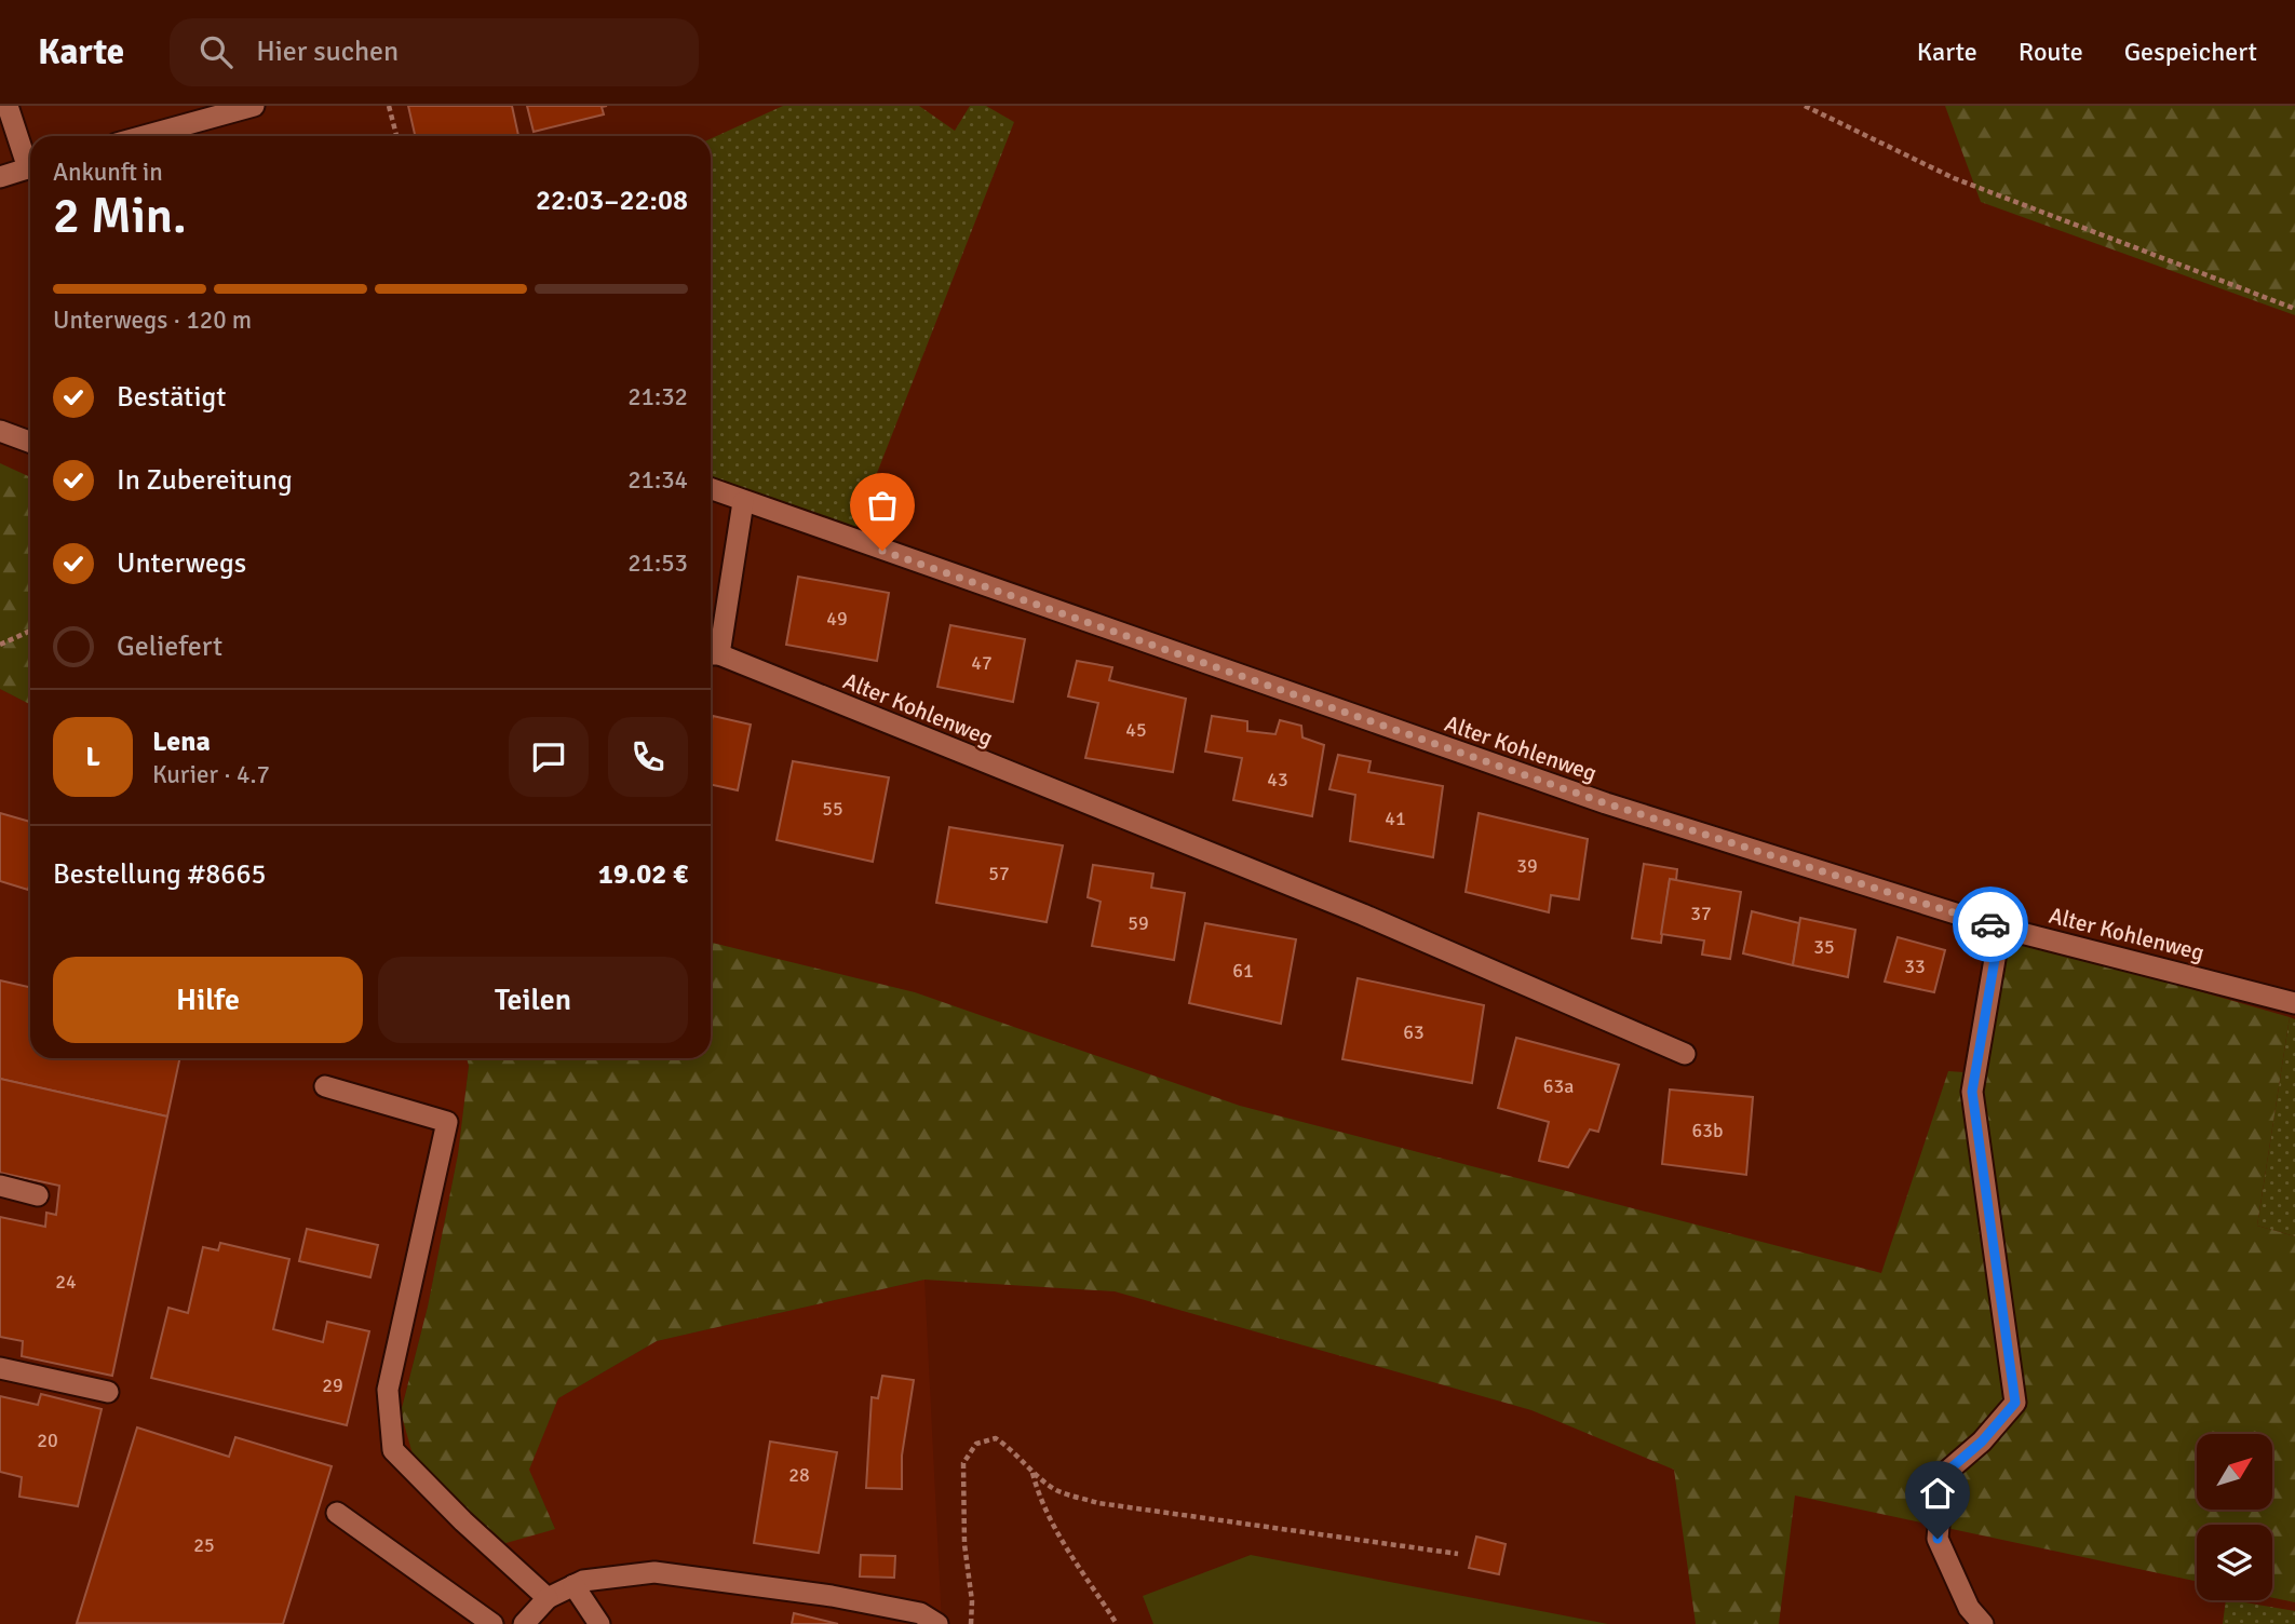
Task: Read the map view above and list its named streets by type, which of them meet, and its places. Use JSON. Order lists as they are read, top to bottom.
{
  "streets": {
    "street": ["Alter Kohlenweg"]
  },
  "house_numbers": [
    "49",
    "47",
    "45",
    "43",
    "55",
    "41",
    "39",
    "57",
    "37",
    "59",
    "35",
    "33",
    "61",
    "63",
    "63a",
    "63b",
    "24",
    "29",
    "20",
    "28",
    "25"
  ],
  "north": "top right",
  "page": {
    "header": "Karte",
    "search": "Hier suchen",
    "nav": ["Karte", "Route", "Gespeichert"],
    "heading": ["2 Min.", "Ankunft in", "22:03–22:08"],
    "panel": [
      "Lena",
      "Kurier · 4.7",
      "Bestellung #8665",
      "19.02 €"
    ],
    "bar": "Unterwegs · 120 m",
    "list": [
      ["Bestätigt", "21:32"],
      ["In Zubereitung", "21:34"],
      ["Unterwegs", "21:53"],
      "Geliefert"
    ],
    "round": "L",
    "buttons": ["Hilfe", "Teilen"]
  }
}
